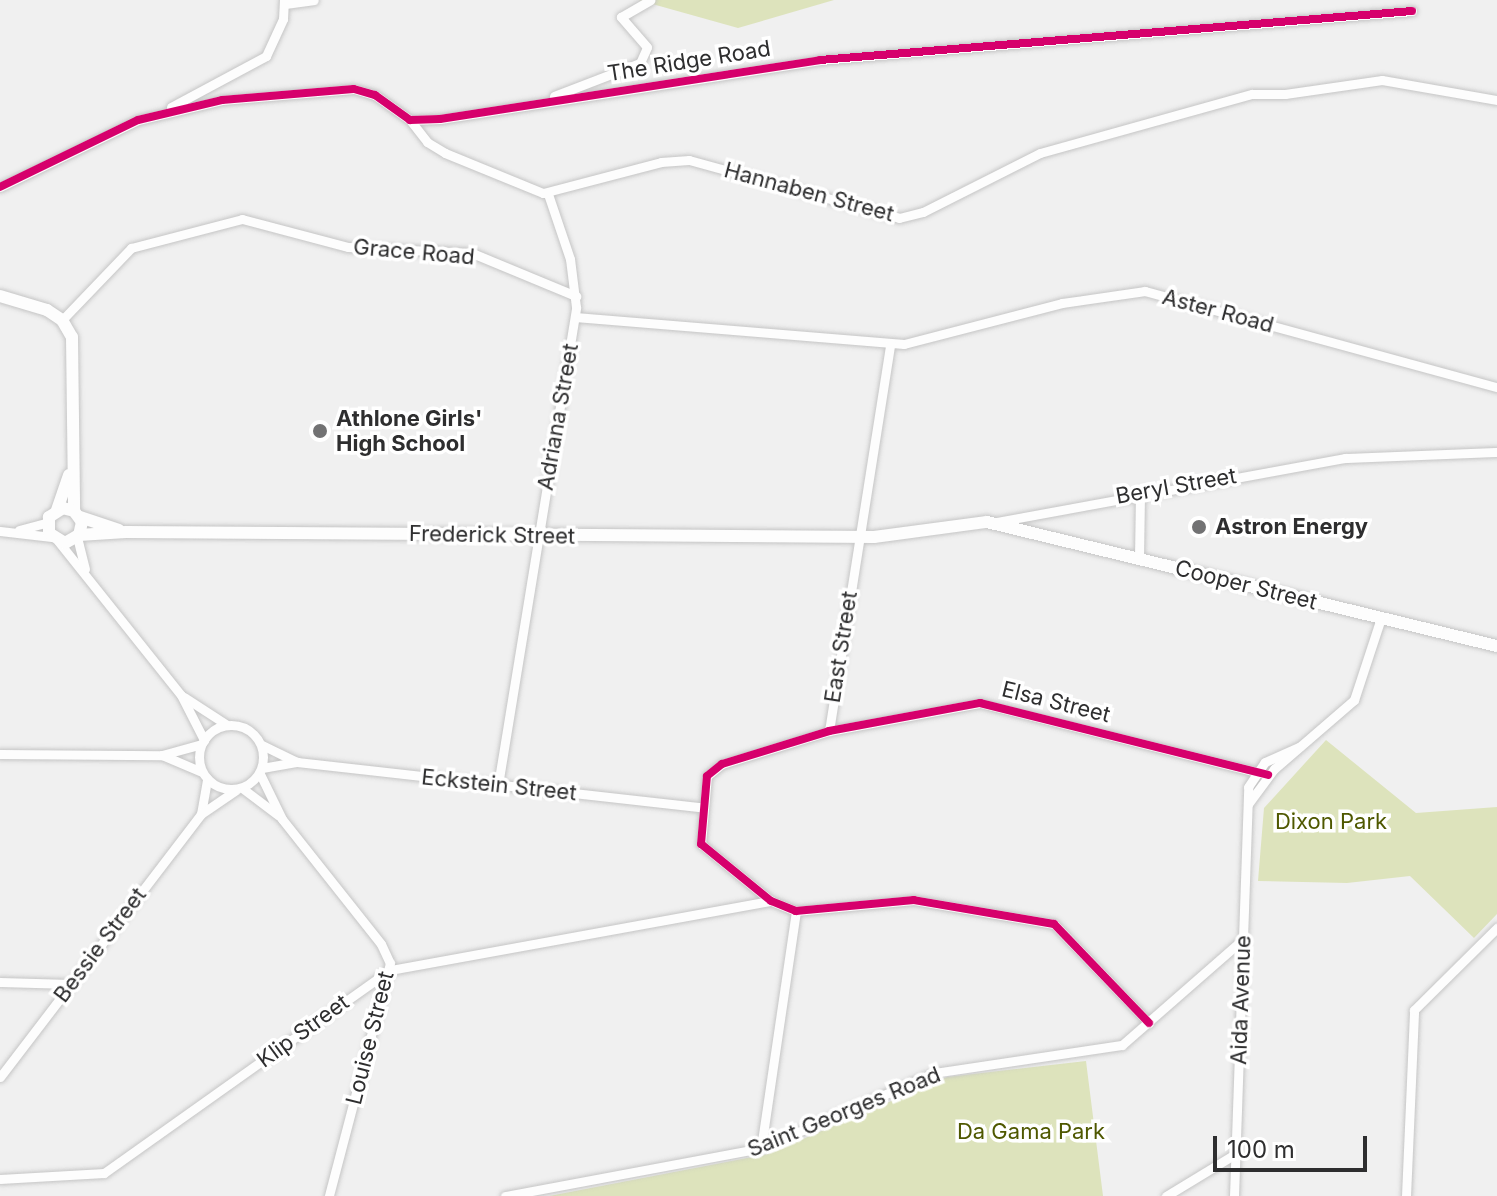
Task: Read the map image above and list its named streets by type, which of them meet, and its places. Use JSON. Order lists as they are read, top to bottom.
{
  "streets": {
    "main road": ["Beryl Street", "Frederick Street", "Cooper Street"],
    "street": [
      "The Ridge Road",
      "Hannaben Street",
      "Grace Road",
      "Aster Road",
      "Adriana Street",
      "East Street",
      "Elsa Street",
      "Eckstein Street",
      "Bessie Street",
      "Aida Avenue",
      "Klip Street",
      "Louise Street",
      "Saint Georges Road"
    ]
  },
  "crossings": [
    ["Hannaben Street", "Adriana Street"],
    ["Grace Road", "Adriana Street"],
    ["Aster Road", "East Street"],
    ["Adriana Street", "Frederick Street"],
    ["Adriana Street", "Eckstein Street"],
    ["Beryl Street", "Frederick Street"],
    ["Beryl Street", "Cooper Street"],
    ["Beryl Street", "East Street"],
    ["Frederick Street", "East Street"],
    ["East Street", "Elsa Street"],
    ["East Street", "Eckstein Street"],
    ["East Street", "Klip Street"],
    ["Elsa Street", "Aida Avenue"],
    ["Eckstein Street", "Bessie Street"],
    ["Eckstein Street", "Louise Street"],
    ["Bessie Street", "Louise Street"],
    ["Aida Avenue", "Saint Georges Road"],
    ["Klip Street", "Louise Street"]
  ],
  "parks": ["Dixon Park", "Da Gama Park"],
  "places": ["Athlone Girls' High School", "Astron Energy"],
  "scale_bar": "100 m"
}
